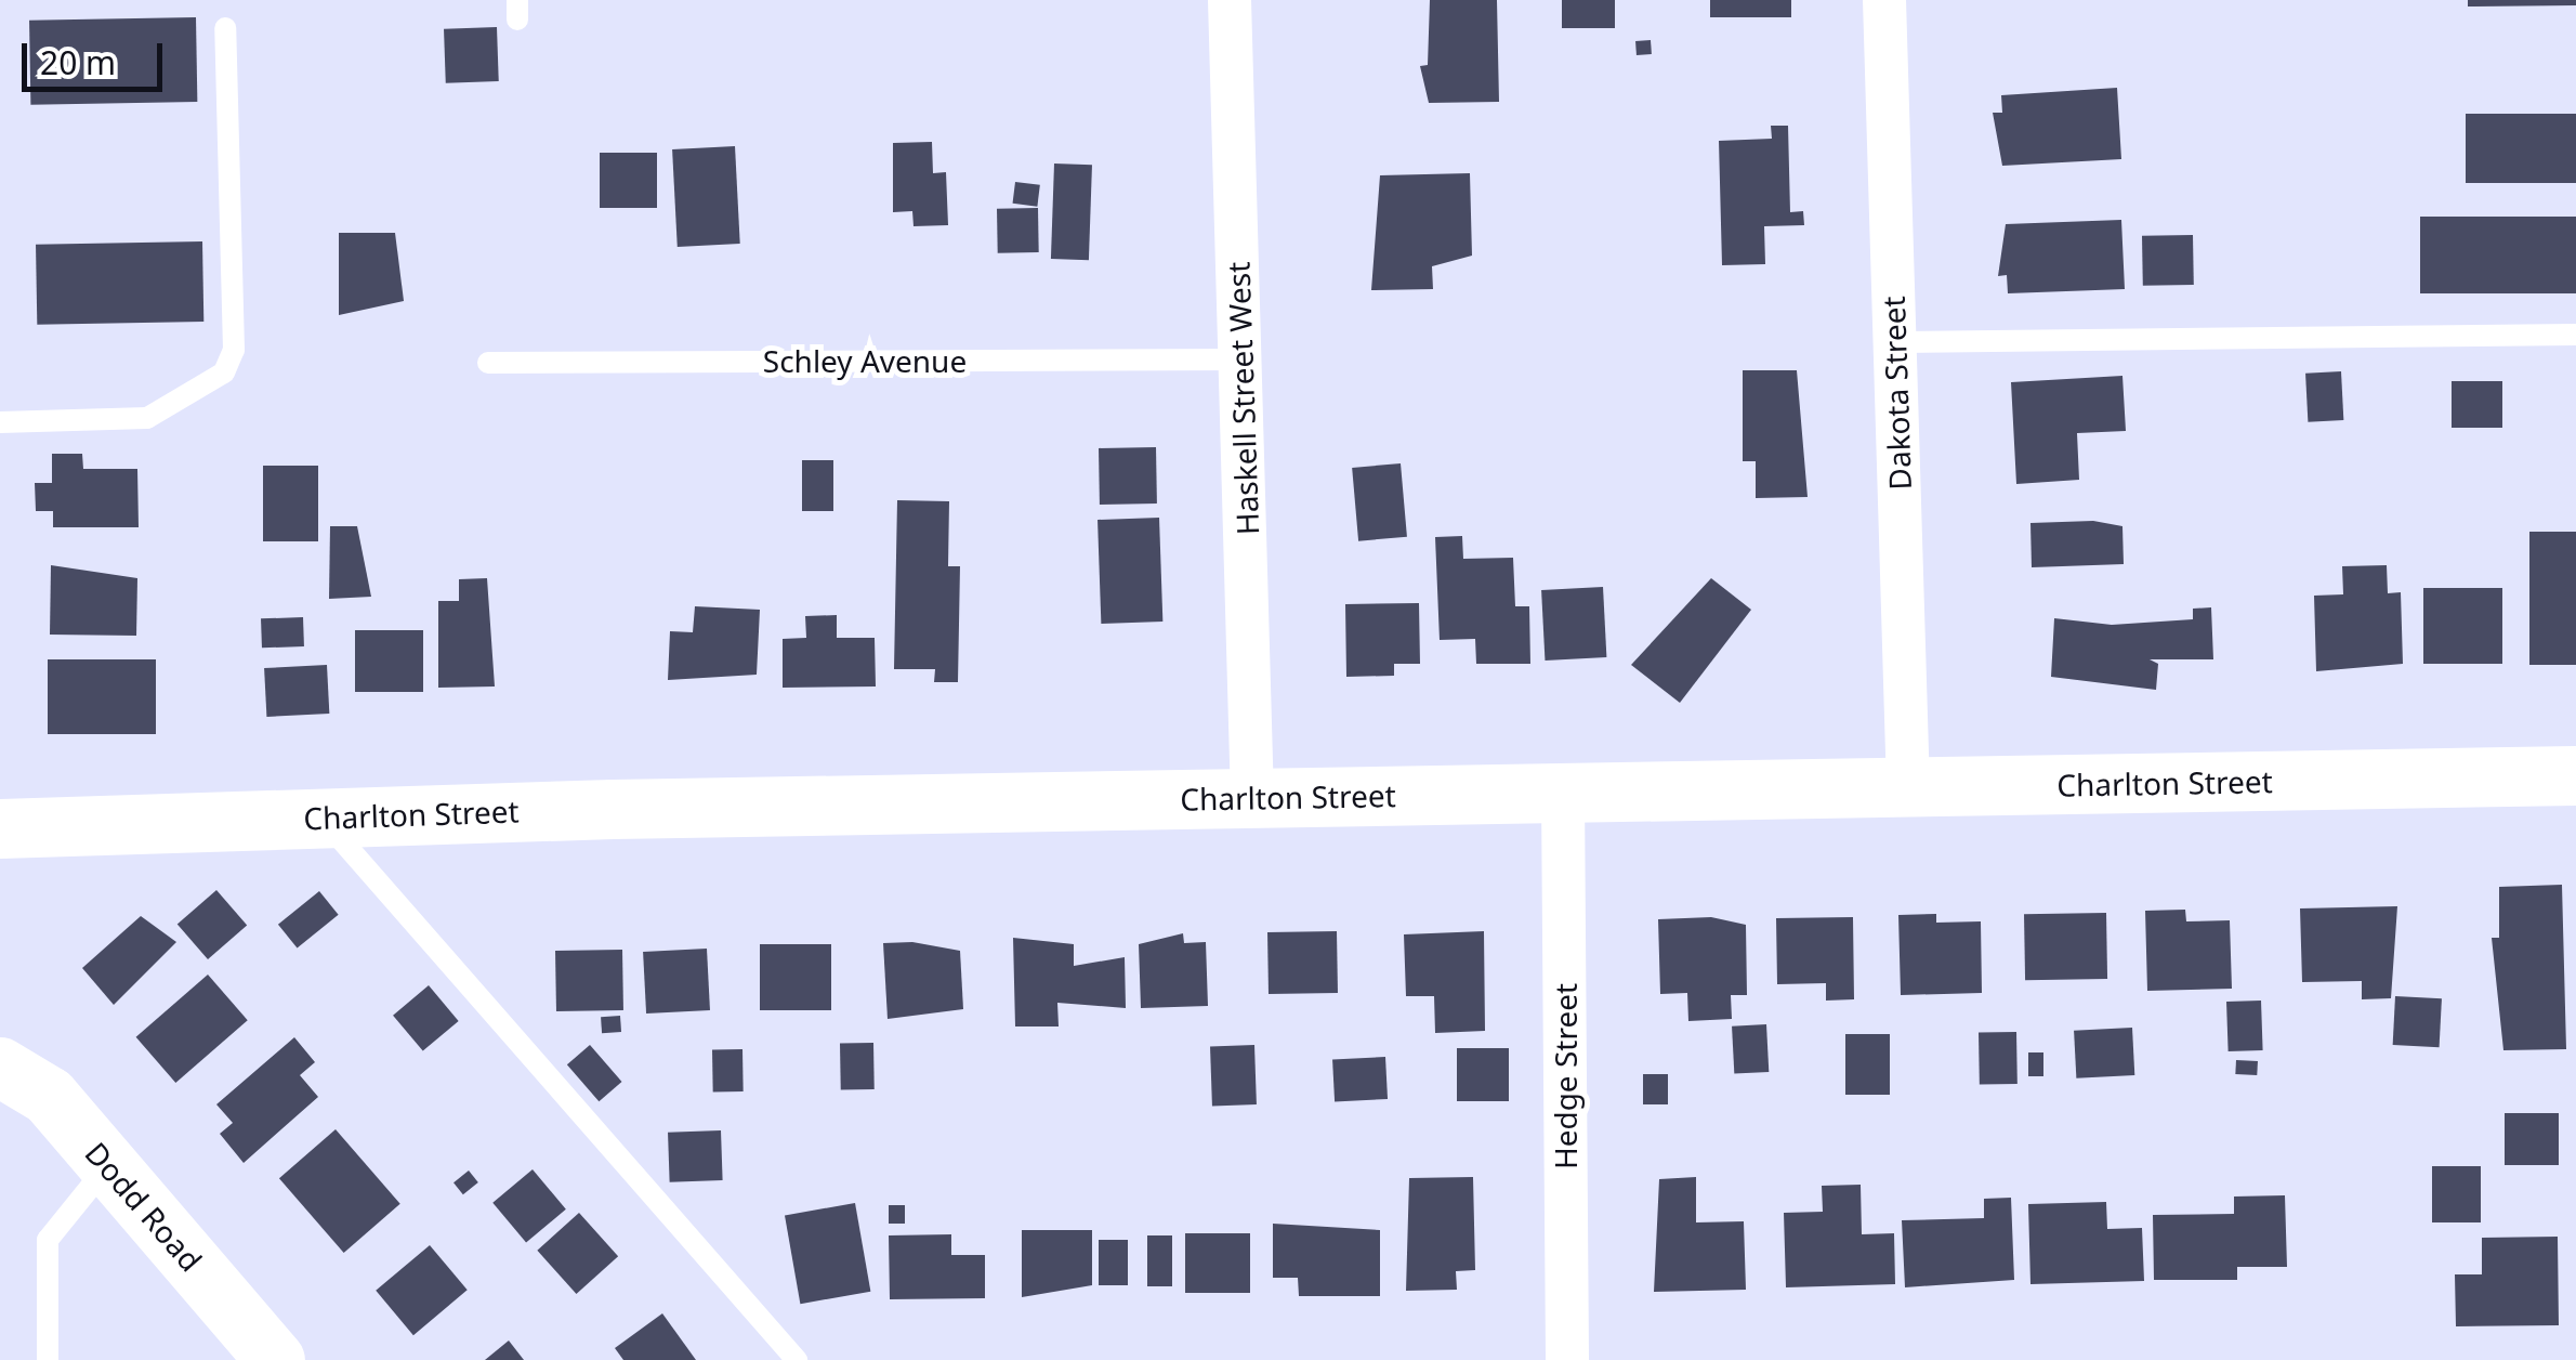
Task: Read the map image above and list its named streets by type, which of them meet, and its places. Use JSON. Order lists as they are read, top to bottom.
{
  "streets": {
    "street": [
      "Dakota Street",
      "Haskell Street West",
      "Charlton Street",
      "Hedge Street",
      "Dodd Road"
    ],
    "lane": ["Schley Avenue"]
  },
  "crossings": [
    ["Schley Avenue", "Haskell Street West"],
    ["Dakota Street", "Charlton Street"],
    ["Haskell Street West", "Charlton Street"],
    ["Charlton Street", "Hedge Street"]
  ],
  "scale_bar": "20 m"
}
